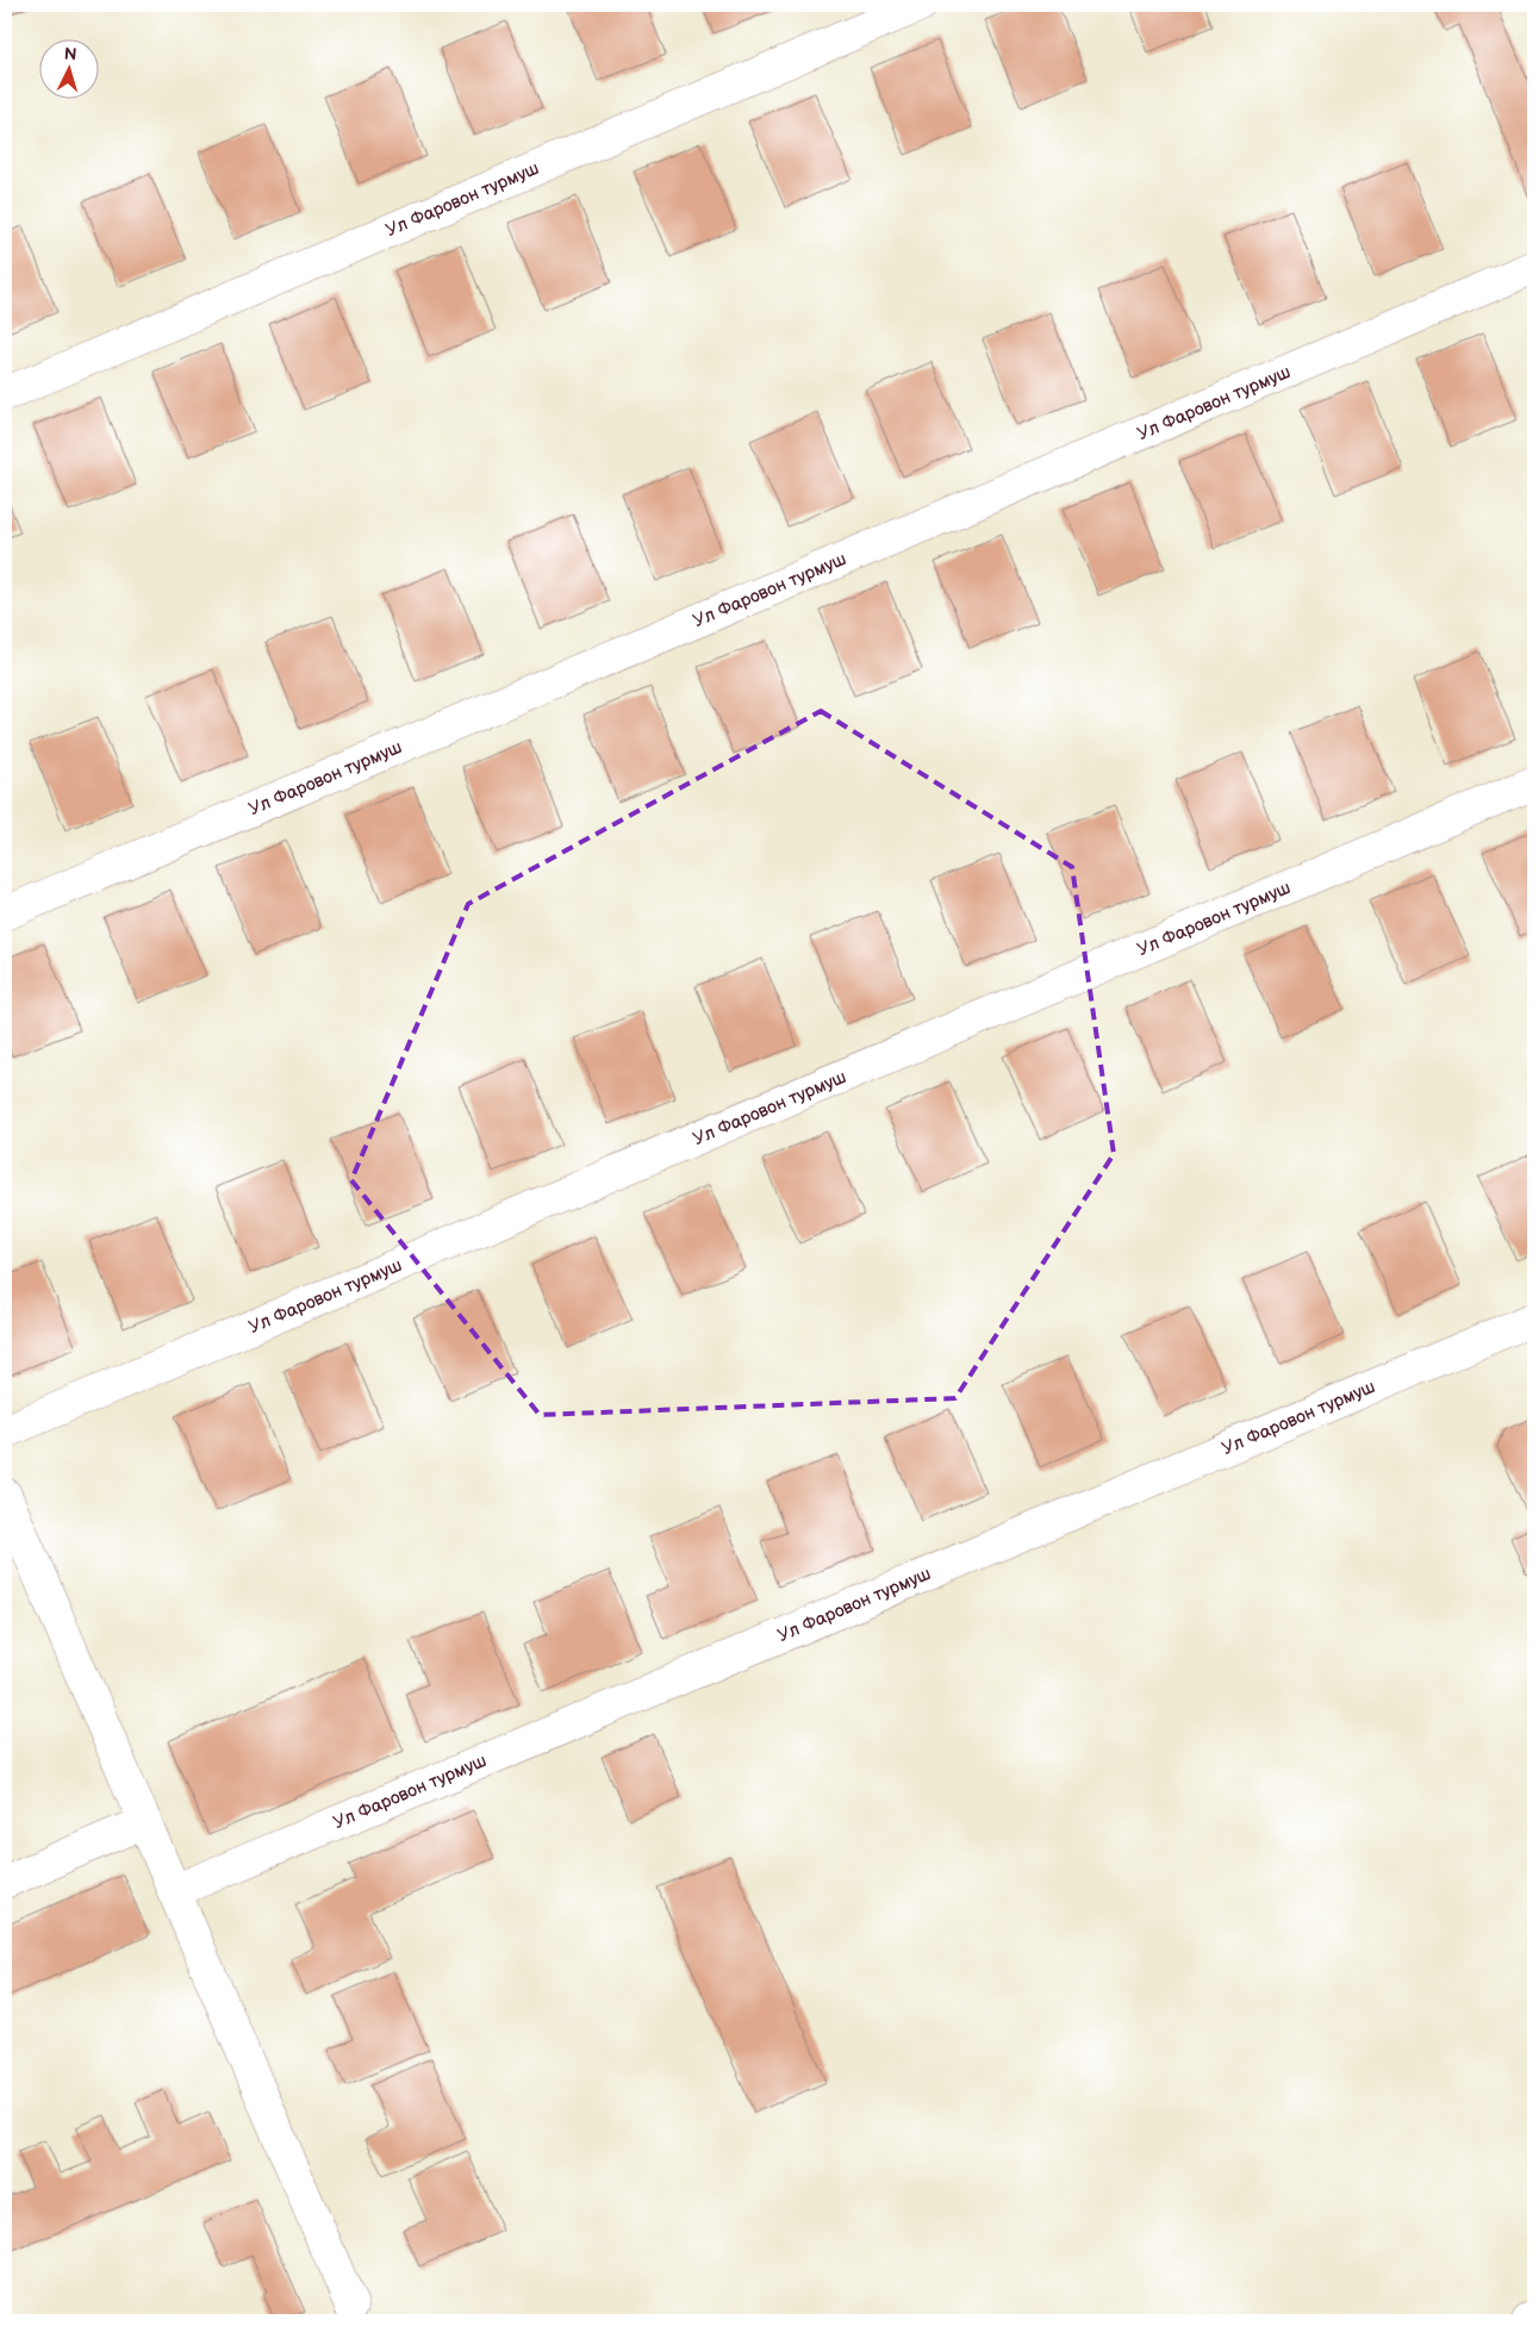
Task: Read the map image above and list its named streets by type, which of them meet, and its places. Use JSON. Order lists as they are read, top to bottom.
{
  "streets": {
    "street": ["Ул Фаровон турмуш"]
  },
  "north": "top"
}
